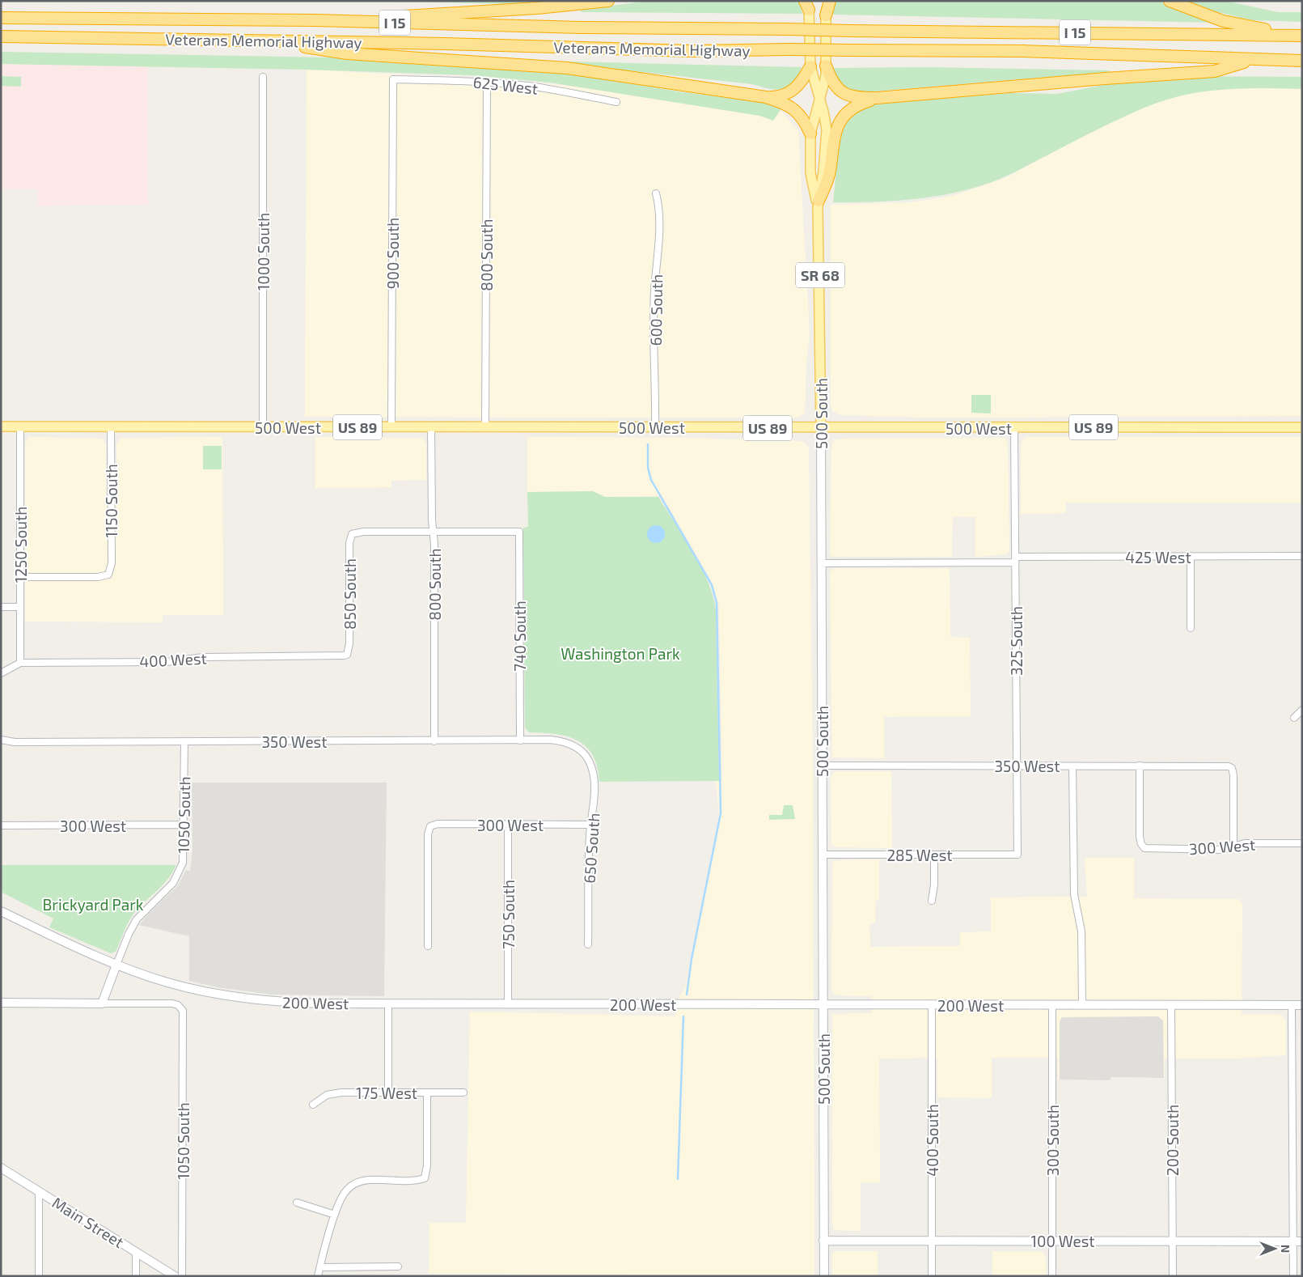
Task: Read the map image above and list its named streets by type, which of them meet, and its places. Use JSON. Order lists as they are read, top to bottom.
{
  "streets": {
    "highway": ["I 15", "Veterans Memorial Highway"],
    "main road": [
      "SR 68",
      "500 South",
      "500 West",
      "US 89",
      "200 West",
      "Main Street",
      "100 West"
    ],
    "street": [
      "625 West",
      "1000 South",
      "900 South",
      "800 South",
      "600 South",
      "1150 South",
      "1250 South",
      "425 West",
      "850 South",
      "740 South",
      "325 South",
      "400 West",
      "350 West",
      "1050 South",
      "300 West",
      "650 South",
      "285 West",
      "750 South",
      "175 West",
      "400 South",
      "300 South",
      "200 South"
    ]
  },
  "crossings": [
    ["625 West", "900 South"],
    ["625 West", "800 South"],
    ["1000 South", "500 West"],
    ["900 South", "500 West"],
    ["800 South", "500 West"],
    ["800 South", "850 South"],
    ["800 South", "740 South"],
    ["800 South", "350 West"],
    ["600 South", "500 West"],
    ["500 South", "500 West"],
    ["500 South", "425 West"],
    ["500 South", "350 West"],
    ["500 South", "285 West"],
    ["500 South", "200 West"],
    ["500 South", "100 West"],
    ["500 West", "1150 South"],
    ["500 West", "1250 South"],
    ["500 West", "325 South"],
    ["1150 South", "1250 South"],
    ["1250 South", "400 West"],
    ["425 West", "325 South"],
    ["850 South", "740 South"],
    ["850 South", "400 West"],
    ["740 South", "350 West"],
    ["325 South", "350 West"],
    ["325 South", "285 West"],
    ["350 West", "1050 South"],
    ["350 West", "300 West"],
    ["350 West", "650 South"],
    ["1050 South", "300 West"],
    ["1050 South", "200 West"],
    ["300 West", "650 South"],
    ["300 West", "750 South"],
    ["750 South", "200 West"],
    ["200 West", "400 South"],
    ["200 West", "300 South"],
    ["200 West", "200 South"],
    ["400 South", "100 West"],
    ["300 South", "100 West"],
    ["200 South", "100 West"]
  ],
  "parks": ["Washington Park", "Brickyard Park"],
  "north": "right"
}
